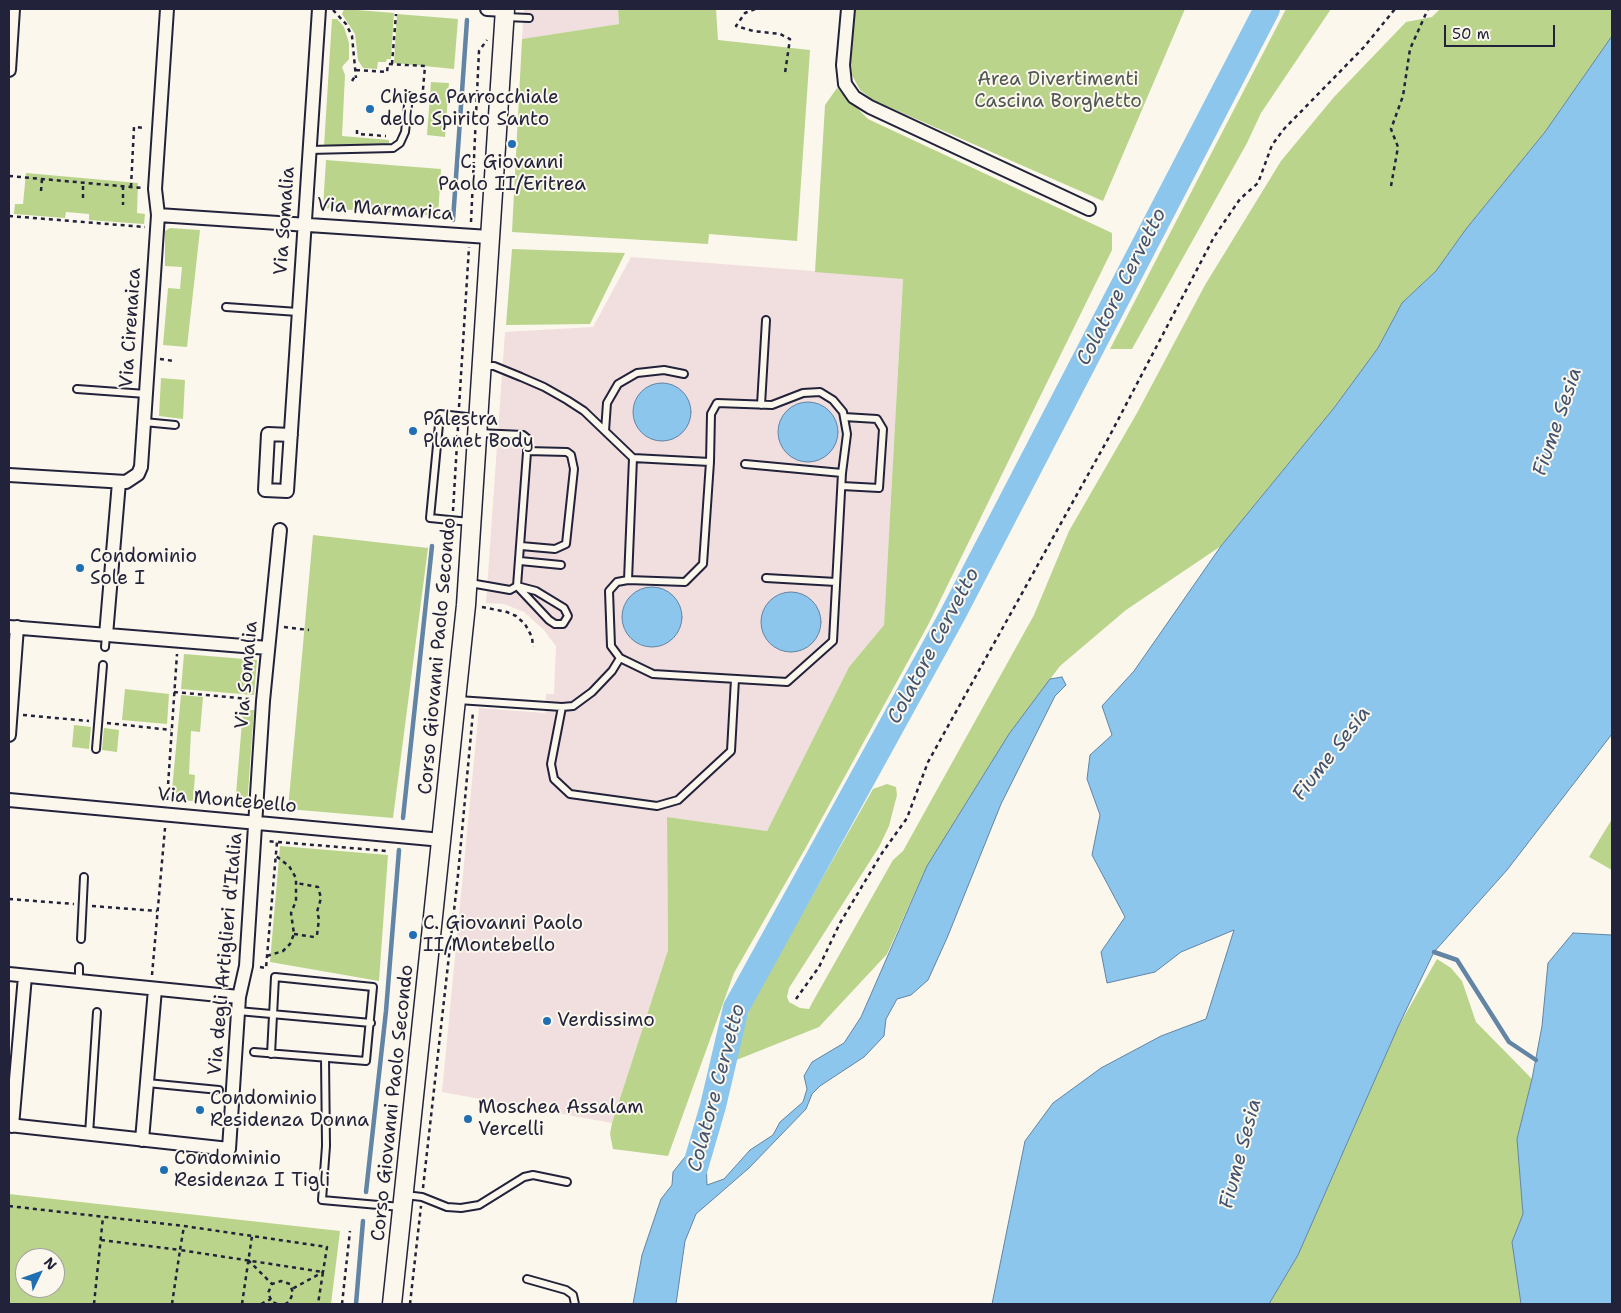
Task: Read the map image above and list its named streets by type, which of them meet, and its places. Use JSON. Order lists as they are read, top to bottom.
{
  "streets": {
    "main road": ["Corso Giovanni Paolo Secondo"],
    "street": [
      "Via Marmarica",
      "Via Somalia",
      "Via Cirenaica",
      "Via Montebello",
      "Via degli Artiglieri d'Italia"
    ]
  },
  "crossings": [
    ["Via Marmarica", "Via Somalia"],
    ["Via Marmarica", "Via Cirenaica"],
    ["Via Marmarica", "Corso Giovanni Paolo Secondo"],
    ["Via Somalia", "Via Montebello"],
    ["Via Somalia", "Via degli Artiglieri d'Italia"],
    ["Corso Giovanni Paolo Secondo", "Via Montebello"],
    ["Via Montebello", "Via degli Artiglieri d'Italia"]
  ],
  "water": ["Colatore Cervetto", "Fiume Sesia"],
  "parks": ["Area Divertimenti Cascina Borghetto"],
  "places": [
    "Chiesa Parrocchiale dello Spirito Santo",
    "C. Giovanni Paolo II/Eritrea",
    "Palestra Planet Body",
    "Condominio Sole I",
    "C. Giovanni Paolo II/Montebello",
    "Verdissimo",
    "Condominio Residenza Donna",
    "Moschea Assalam Vercelli",
    "Condominio Residenza I Tigli"
  ],
  "scale_bar": "50 m",
  "north": "top right"
}
